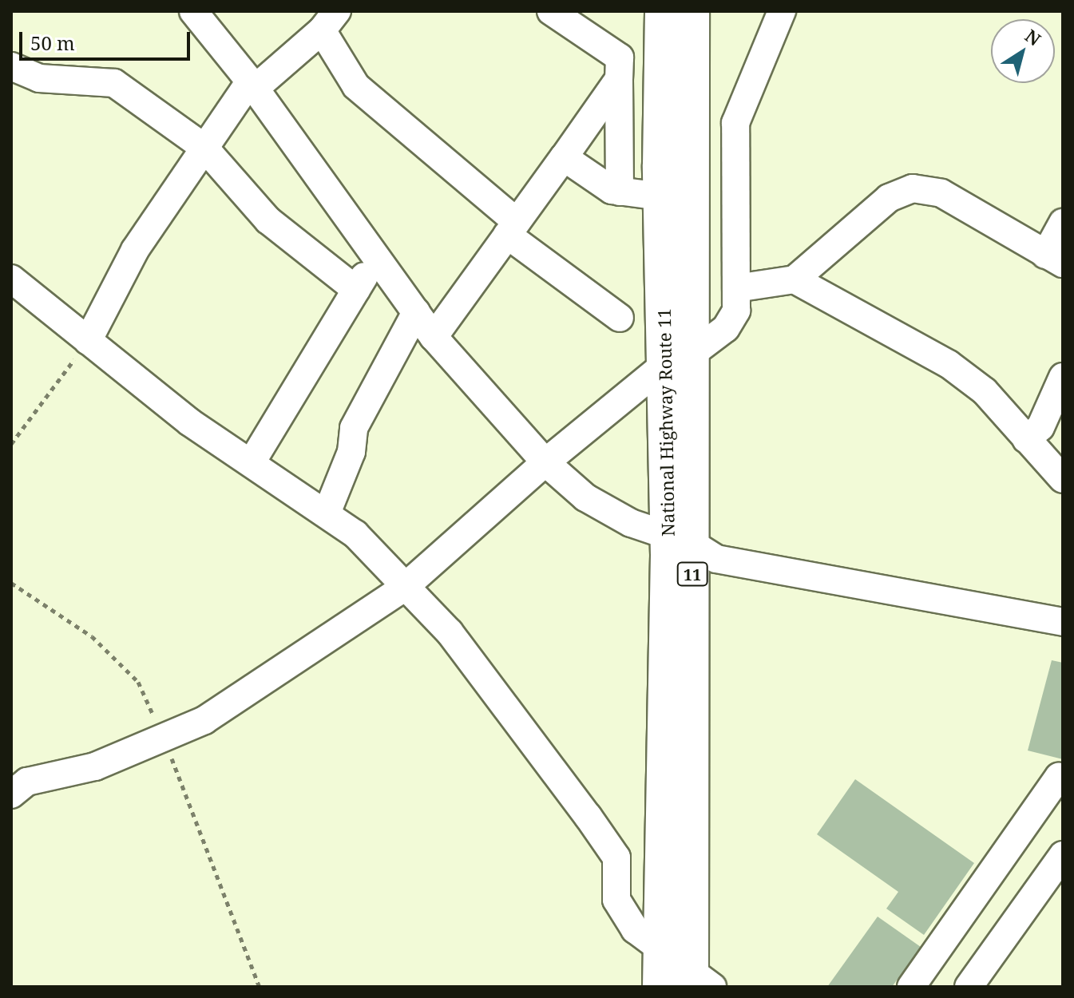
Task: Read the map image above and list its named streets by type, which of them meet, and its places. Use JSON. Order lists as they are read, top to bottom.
{
  "streets": {
    "highway": ["National Highway Route 11", "11"]
  },
  "scale_bar": "50 m",
  "north": "top right"
}
